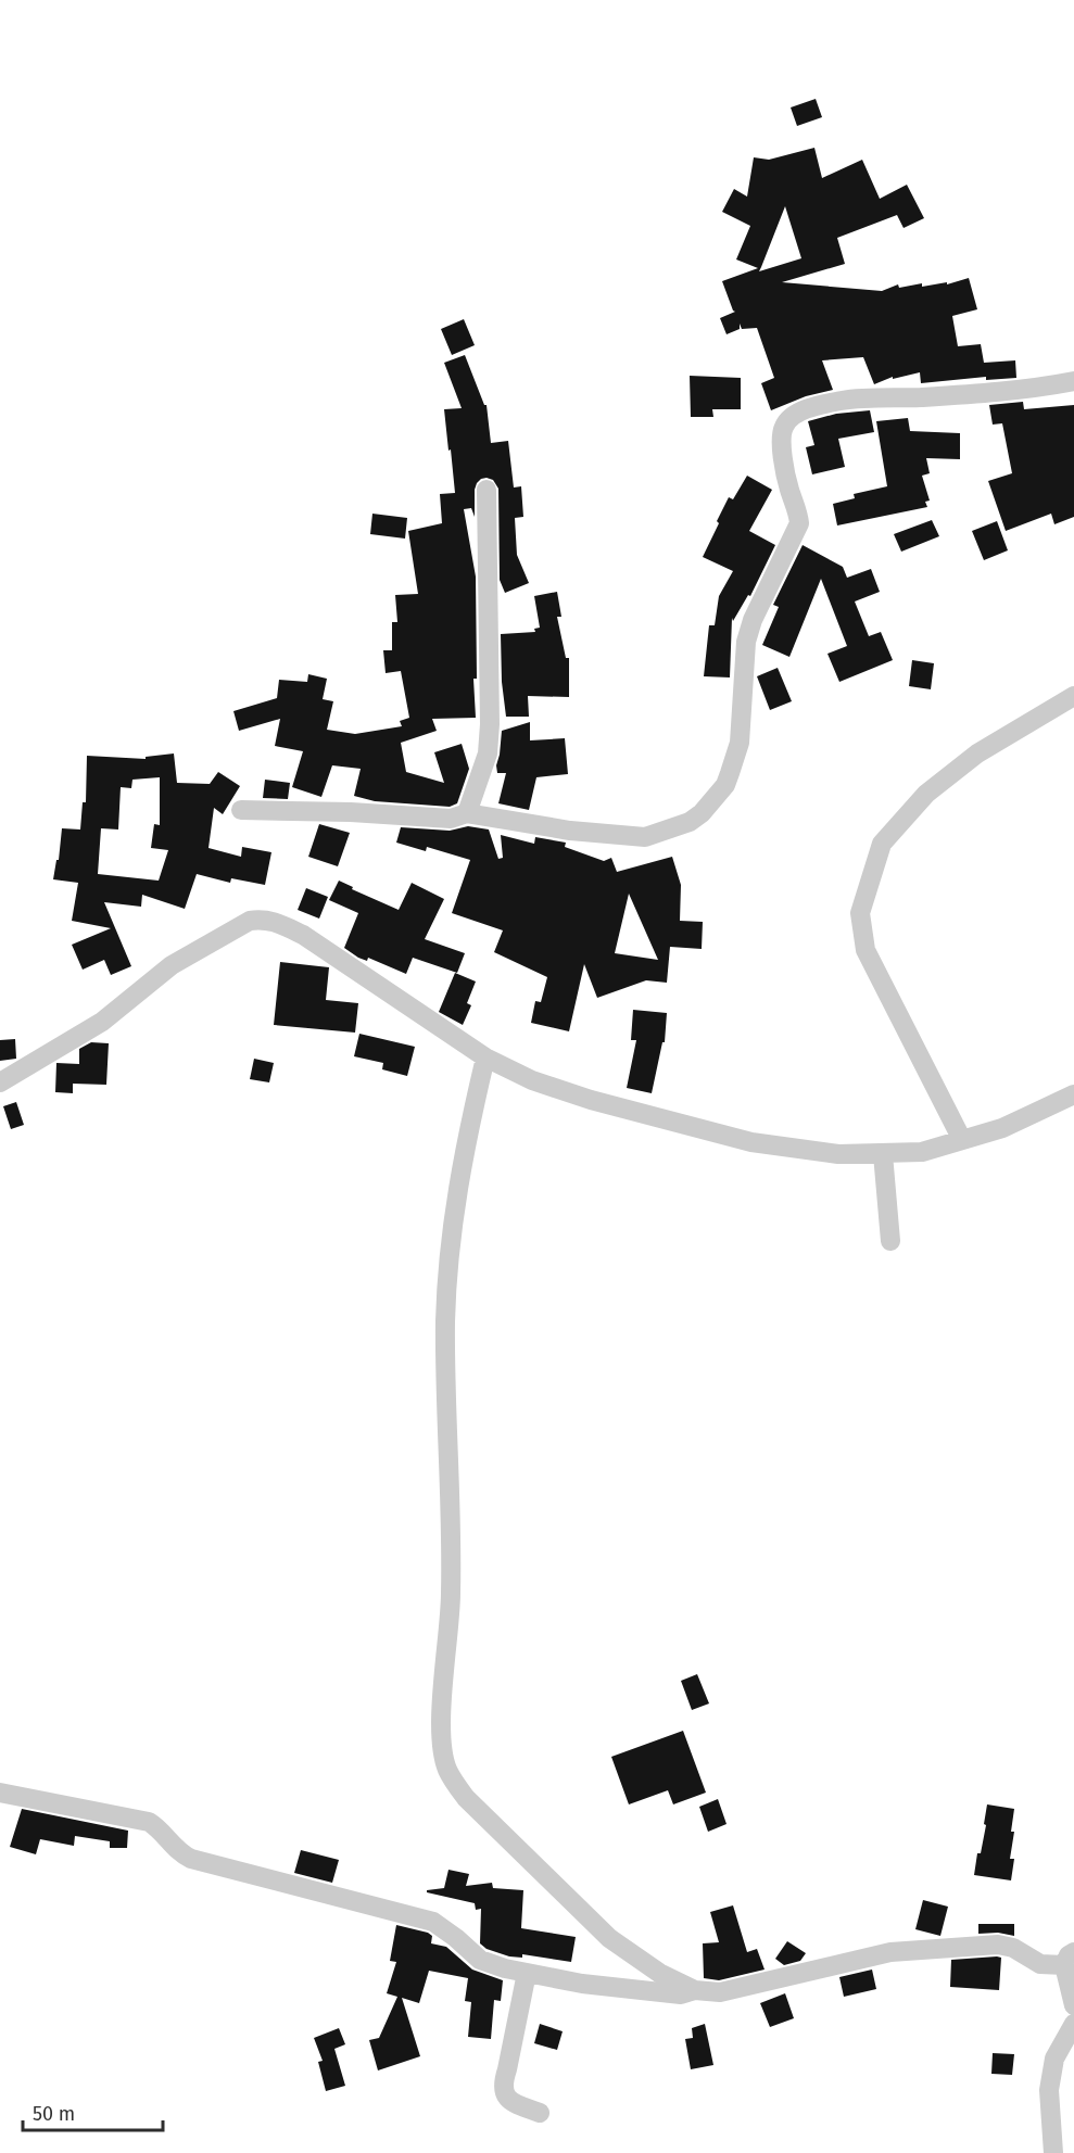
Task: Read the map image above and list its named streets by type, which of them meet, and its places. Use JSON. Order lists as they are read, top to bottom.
{
  "scale_bar": "50 m"
}
